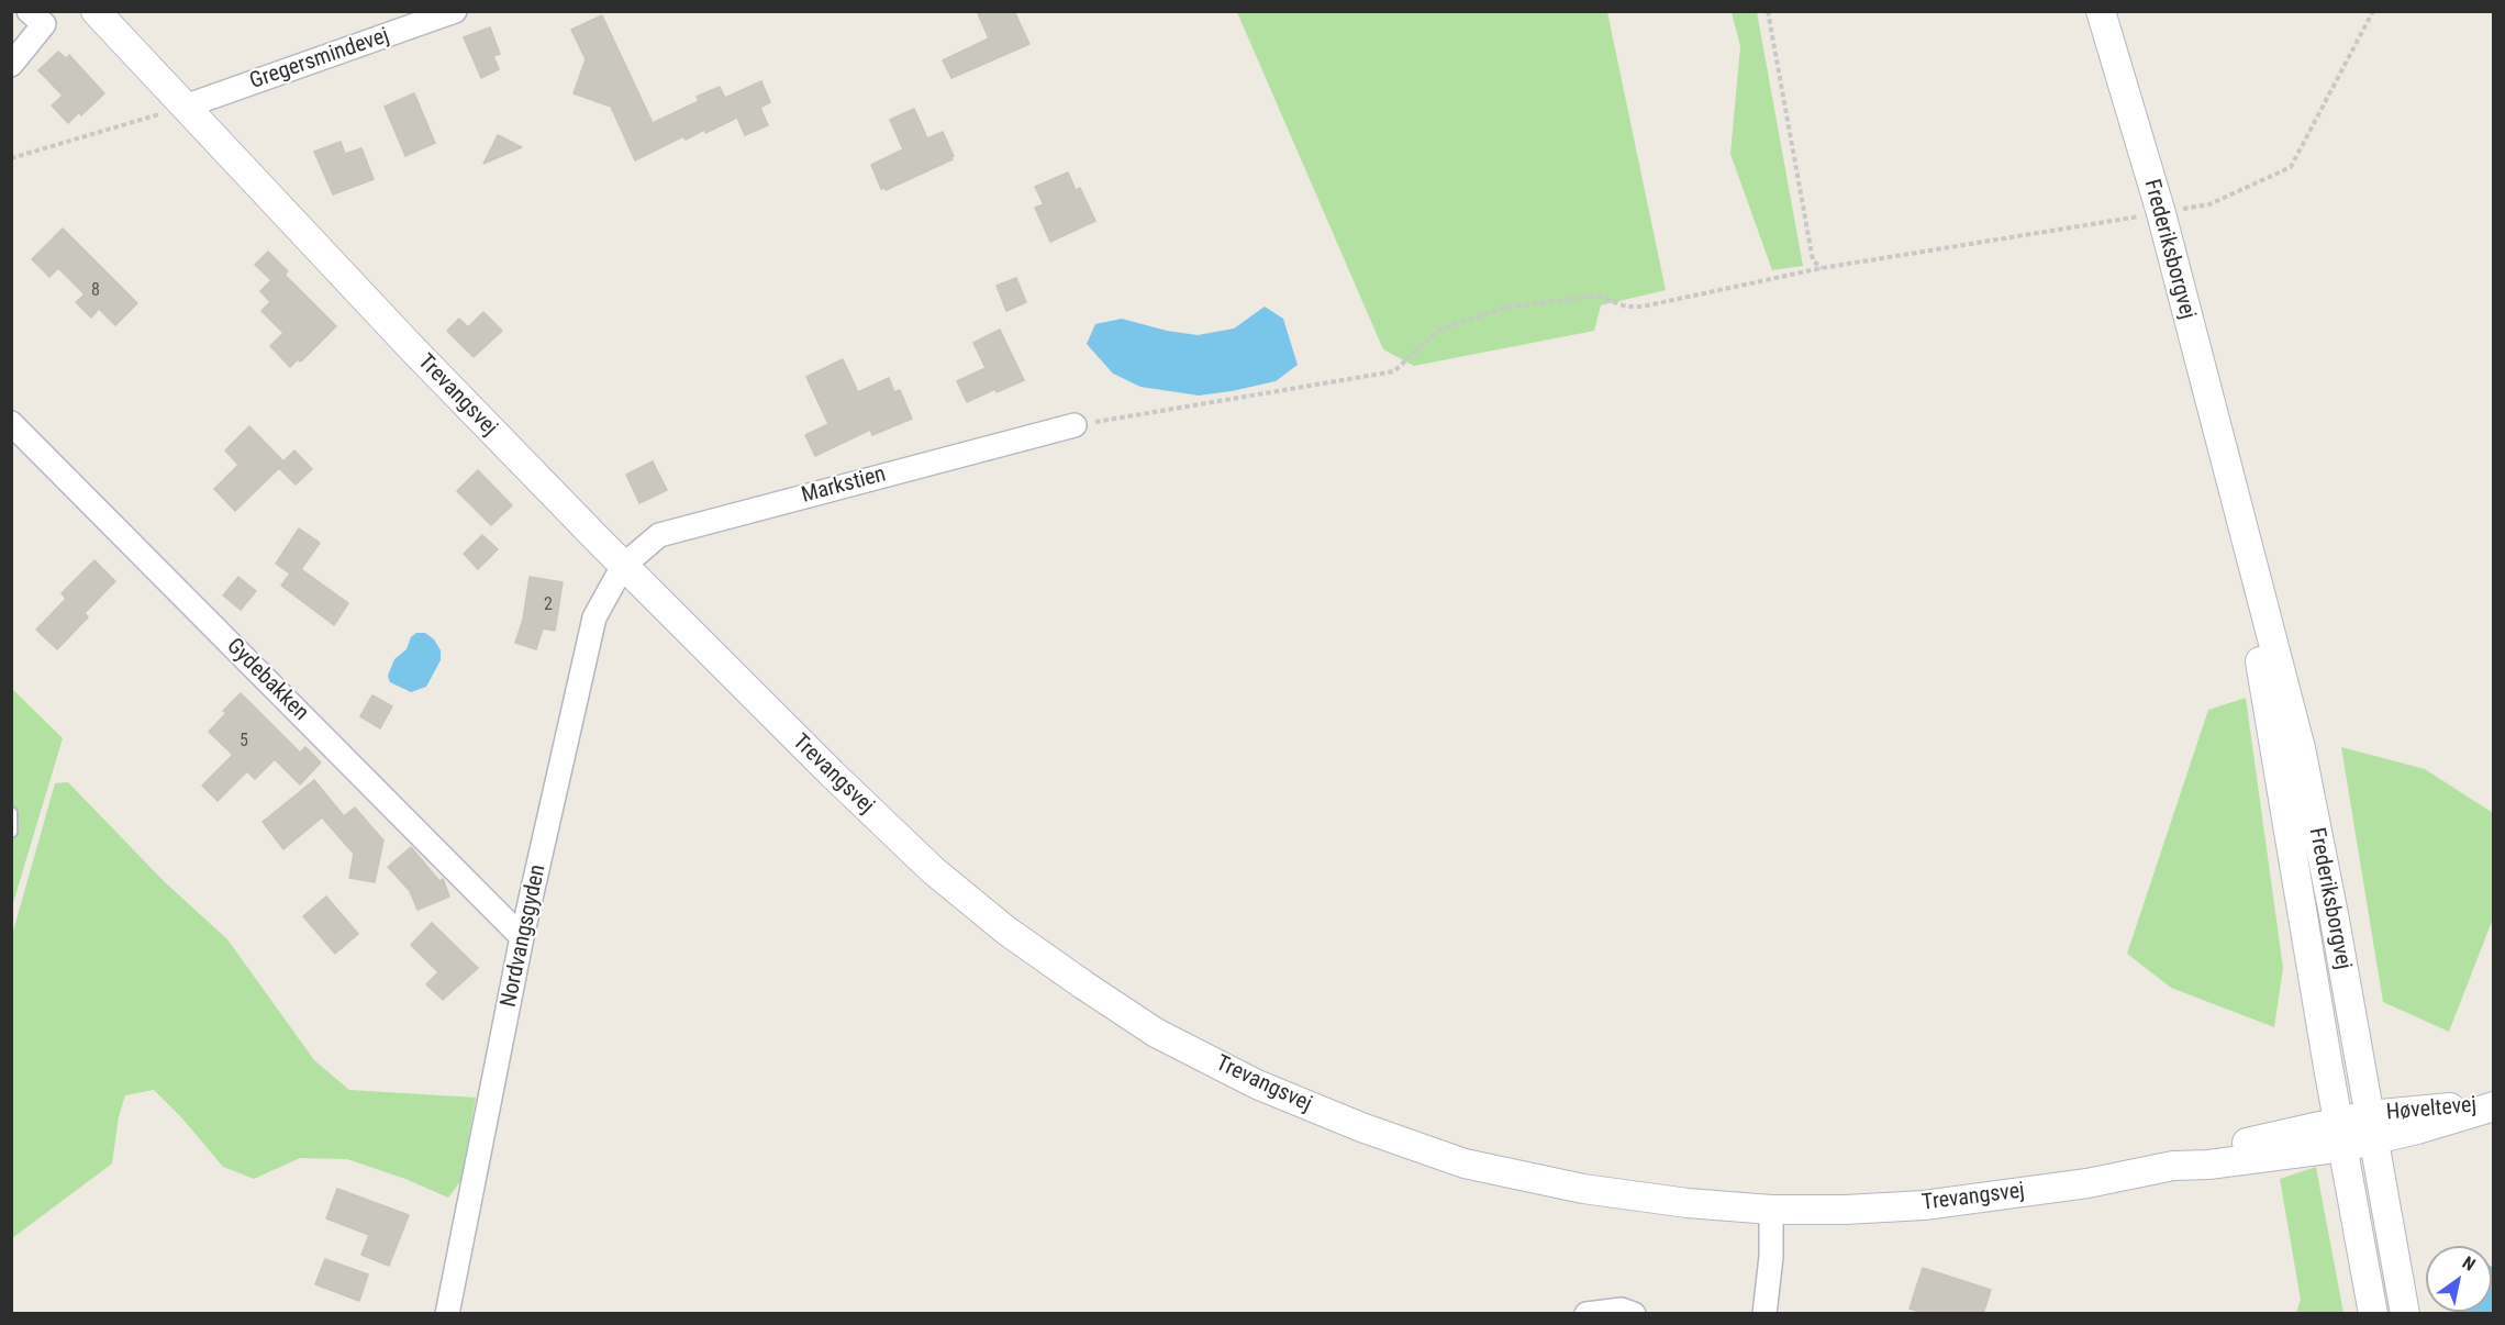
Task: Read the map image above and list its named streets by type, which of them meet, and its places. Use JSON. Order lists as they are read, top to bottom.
{
  "streets": {
    "street": [
      "Gregersmindevej",
      "Frederiksborgvej",
      "Trevangsvej",
      "Markstien",
      "Gydebakken",
      "Nordvangsgyden",
      "Høveltevej"
    ]
  },
  "crossings": [
    ["Gregersmindevej", "Trevangsvej"],
    ["Frederiksborgvej", "Trevangsvej"],
    ["Frederiksborgvej", "Høveltevej"],
    ["Trevangsvej", "Markstien"],
    ["Trevangsvej", "Nordvangsgyden"],
    ["Trevangsvej", "Høveltevej"],
    ["Markstien", "Nordvangsgyden"],
    ["Gydebakken", "Nordvangsgyden"]
  ],
  "house_numbers": ["8", "2", "5"],
  "north": "top right"
}
